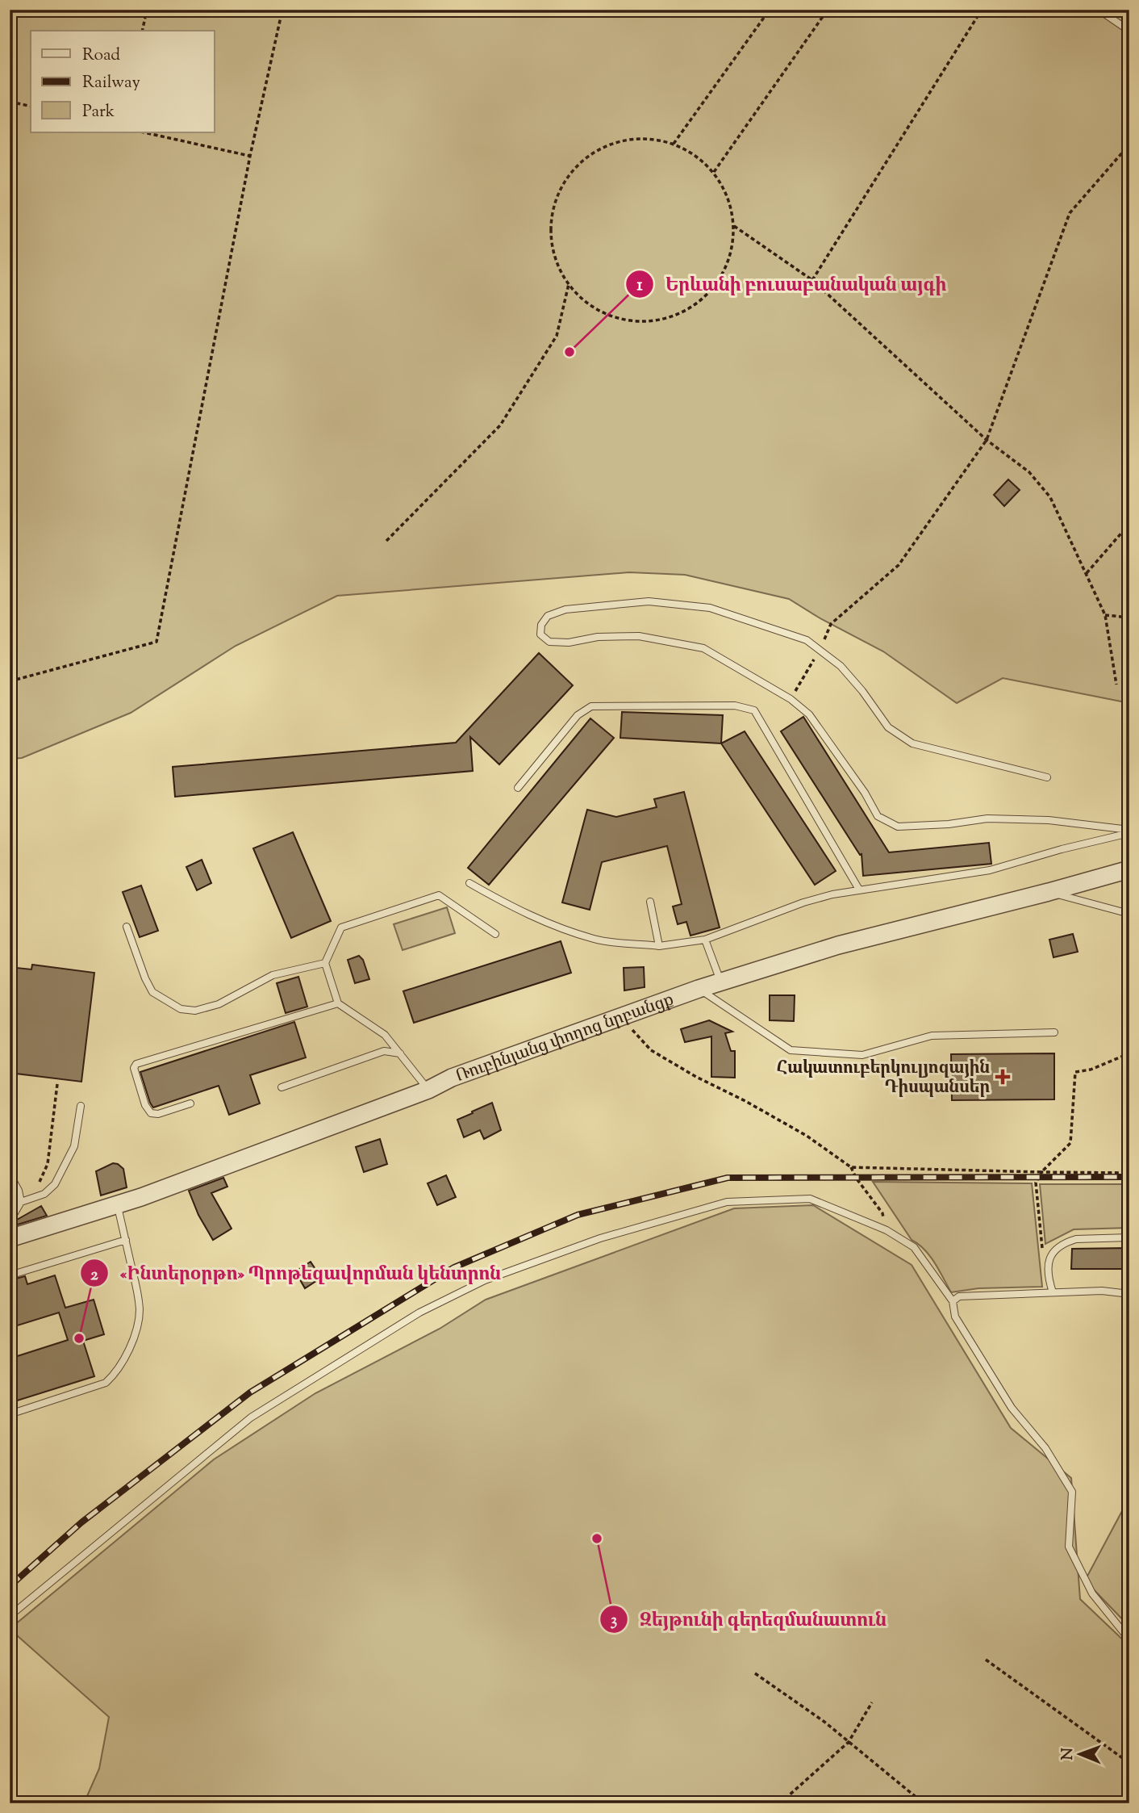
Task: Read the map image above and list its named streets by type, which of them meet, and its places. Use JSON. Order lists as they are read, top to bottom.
{
  "streets": {
    "street": ["Ռուբինյանց փողոց նրբանցք"]
  },
  "places": {
    "other": ["Երևանի բուսաբանական այգի", "«Ինտերօրթո» Պրոթեզավորման կենտրոն", "Զեյթունի գերեզմանատուն"],
    "health": ["Հակատուբերկուլյոզային Դիսպանսեր"]
  },
  "legend": ["Road", "Railway", "Park"],
  "north": "left"
}
